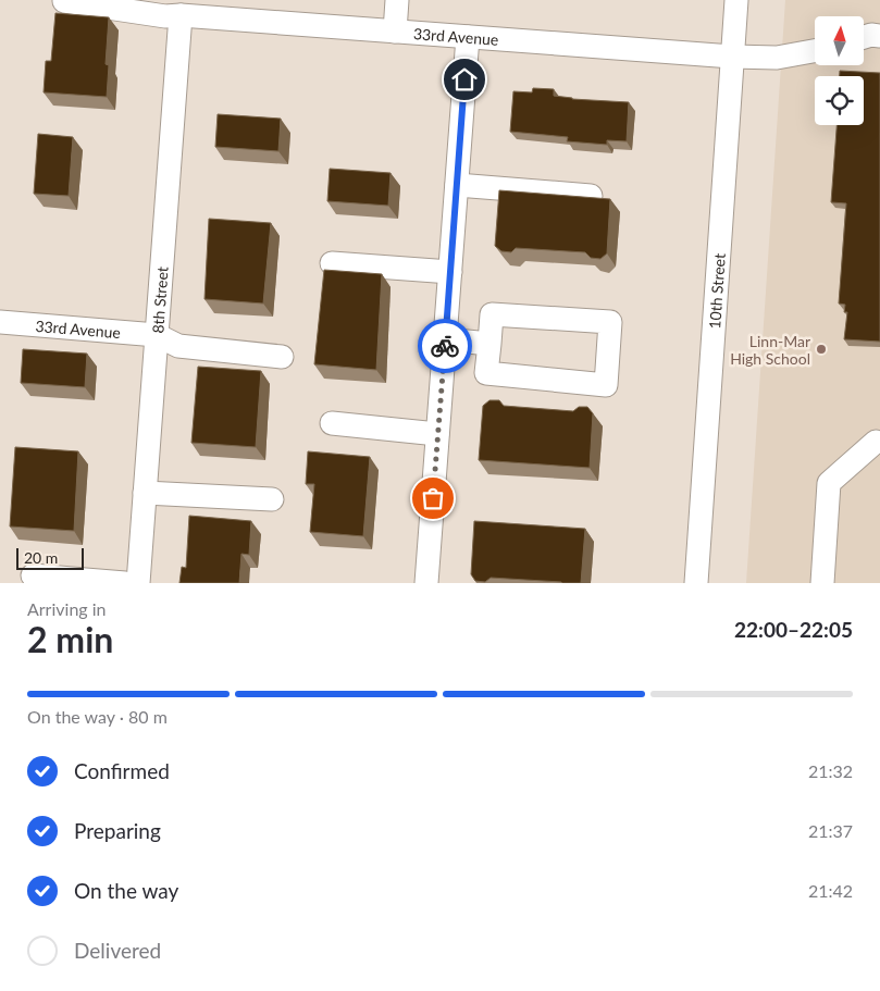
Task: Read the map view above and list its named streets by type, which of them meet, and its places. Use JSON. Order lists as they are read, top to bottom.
{
  "streets": {
    "street": ["33rd Avenue", "10th Street", "8th Street"]
  },
  "crossings": [
    ["33rd Avenue", "10th Street"],
    ["33rd Avenue", "8th Street"]
  ],
  "places": ["Linn-Mar High School"],
  "scale_bar": "20 m",
  "north": "top",
  "page": {
    "scale": "20 m",
    "heading": ["2 min", "Arriving in", "22:00–22:05"],
    "bar": "On the way · 80 m",
    "list": [
      ["Confirmed", "21:32"],
      ["Preparing", "21:37"],
      ["On the way", "21:42"],
      "Delivered"
    ]
  }
}
